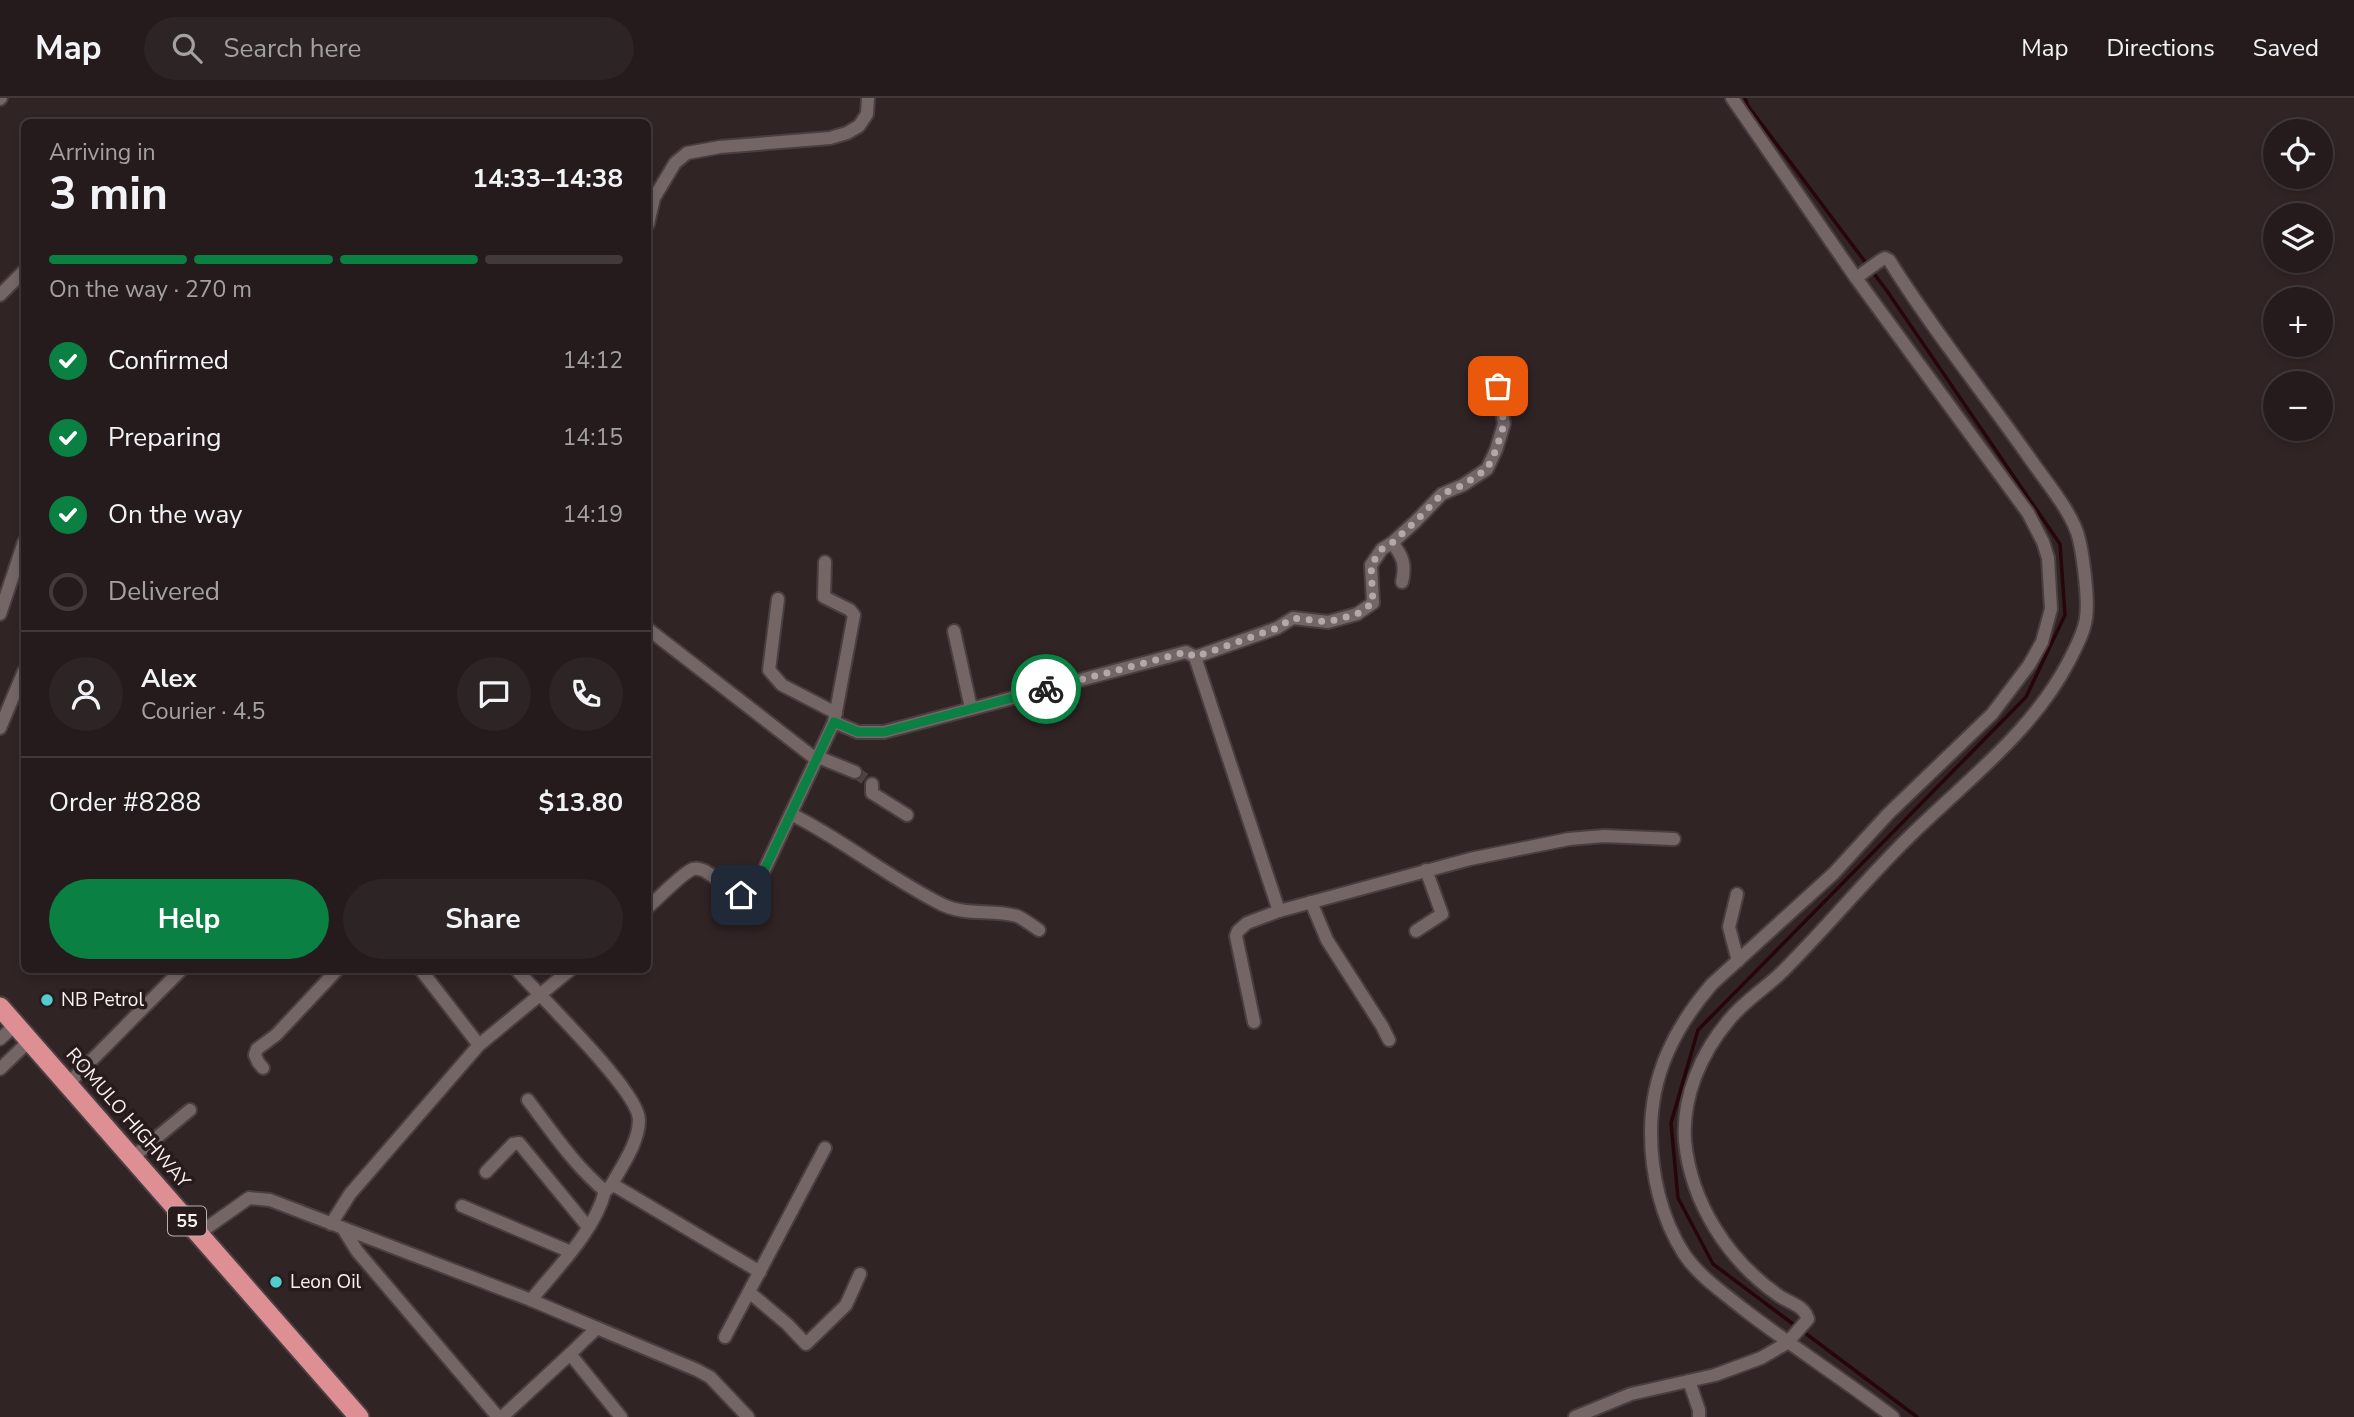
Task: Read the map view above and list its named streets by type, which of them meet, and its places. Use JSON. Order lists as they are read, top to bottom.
{
  "streets": {
    "highway": ["ROMULO HIGHWAY", "55"]
  },
  "places": ["NB Petrol", "Leon Oil"],
  "page": {
    "header": "Map",
    "search": "Search here",
    "nav": ["Map", "Directions", "Saved"],
    "map_buttons": ["+", "−"],
    "heading": ["3 min", "Arriving in", "14:33–14:38"],
    "panel": [
      "Alex",
      "Courier · 4.5",
      "Order #8288",
      "$13.80"
    ],
    "bar": "On the way · 270 m",
    "list": [
      ["Confirmed", "14:12"],
      ["Preparing", "14:15"],
      ["On the way", "14:19"],
      "Delivered"
    ],
    "buttons": ["Help", "Share"]
  }
}
